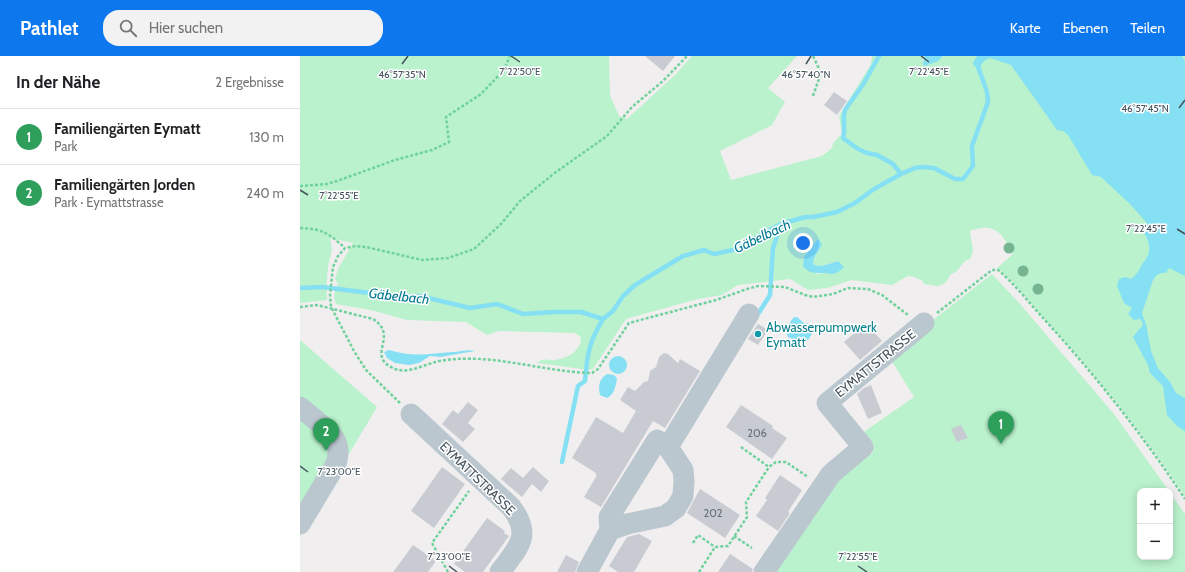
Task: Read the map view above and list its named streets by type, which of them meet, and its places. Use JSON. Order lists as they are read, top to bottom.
{
  "streets": {
    "street": ["EYMATTSTRASSE"]
  },
  "water": ["Gäbelbach"],
  "places": ["Abwasserpumpwerk Eymatt"],
  "house_numbers": ["206", "202"],
  "page": {
    "header": "Pathlet",
    "search": "Hier suchen",
    "nav": ["Karte", "Ebenen", "Teilen"],
    "heading": ["In der Nähe", "2 Ergebnisse"],
    "list": [
      {
        "mark": "1",
        "name": "Familiengärten Eymatt",
        "note": "Park",
        "value": "130 m"
      },
      {
        "mark": "2",
        "name": "Familiengärten Jorden",
        "note": "Park · Eymattstrasse",
        "value": "240 m"
      }
    ],
    "pins": ["1", "2"],
    "map_buttons": ["+", "−"]
  },
  "coordinates": [
    "7°22'50\"E",
    "7°22'45\"E",
    "46°57'35\"N",
    "46°57'40\"N",
    "46°57'45\"N",
    "7°22'55\"E",
    "7°23'00\"E"
  ]
}
